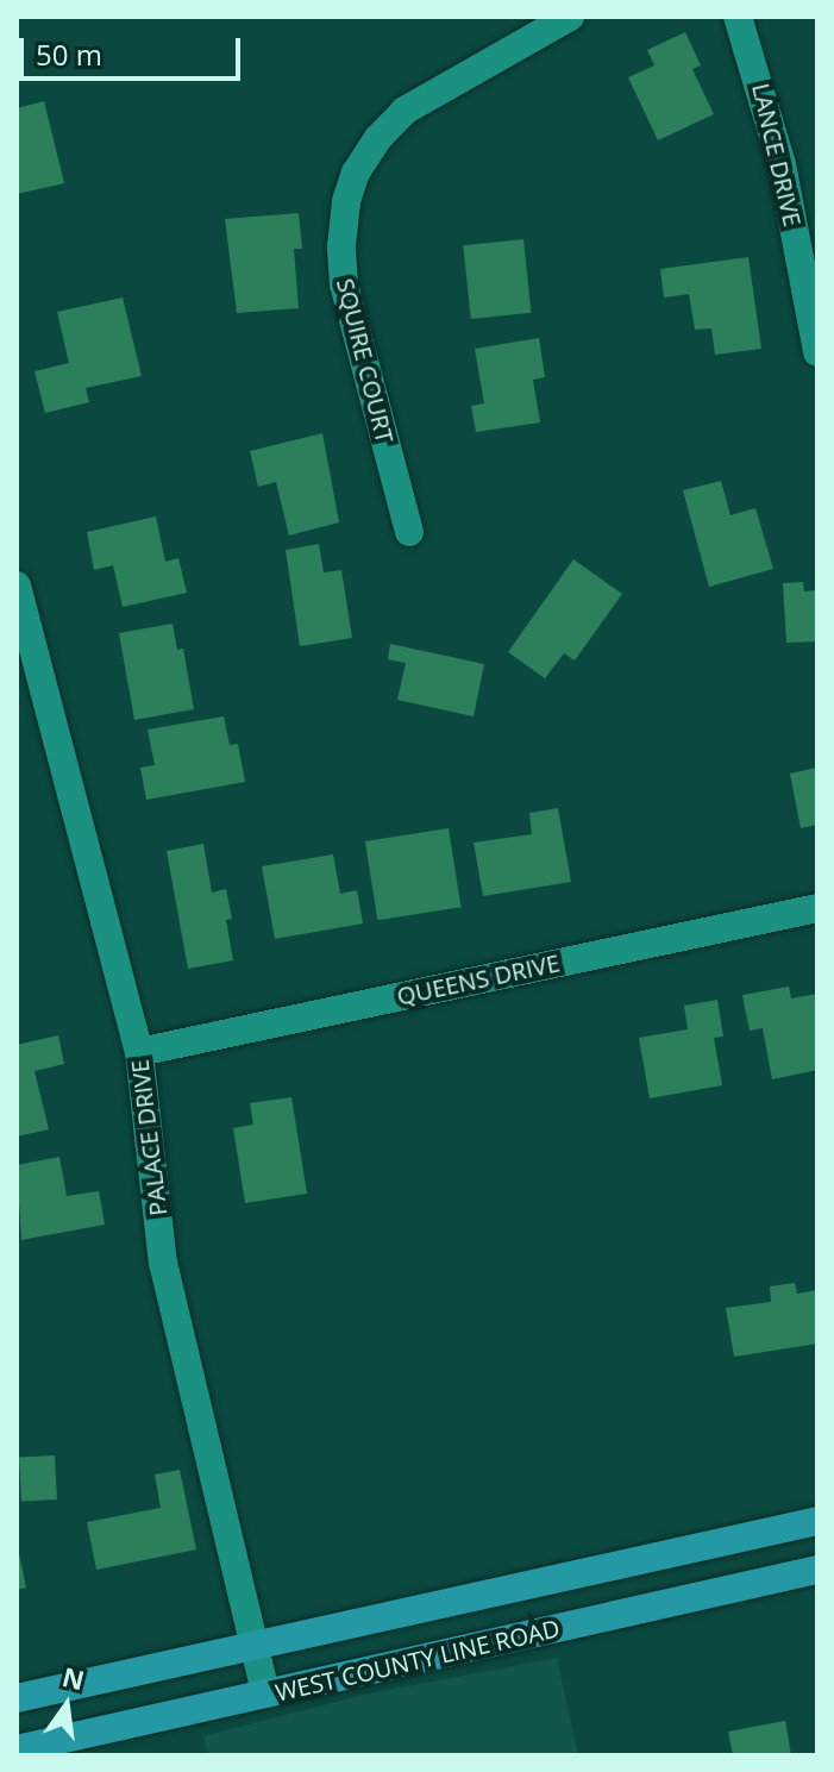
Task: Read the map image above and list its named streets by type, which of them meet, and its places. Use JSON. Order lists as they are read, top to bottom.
{
  "streets": {
    "main road": ["WEST COUNTY LINE ROAD"],
    "street": [
      "LANCE DRIVE",
      "SQUIRE COURT",
      "QUEENS DRIVE",
      "PALACE DRIVE"
    ]
  },
  "crossings": [
    ["QUEENS DRIVE", "PALACE DRIVE"],
    ["PALACE DRIVE", "WEST COUNTY LINE ROAD"]
  ],
  "scale_bar": "50 m",
  "north": "top"
}
